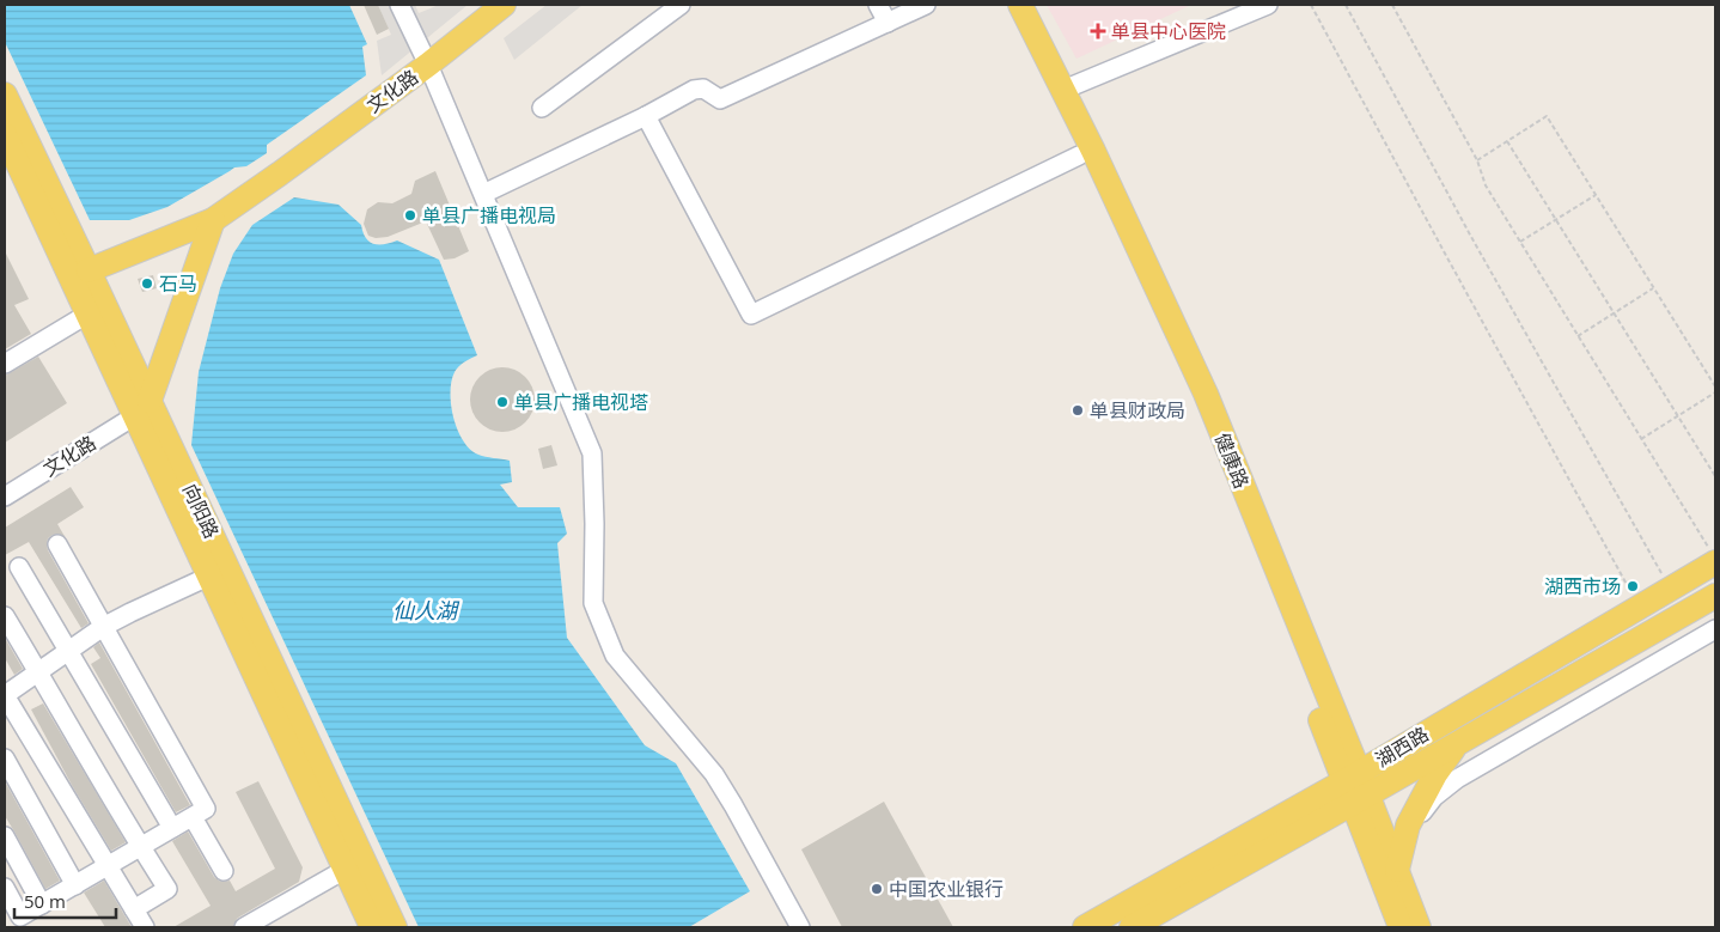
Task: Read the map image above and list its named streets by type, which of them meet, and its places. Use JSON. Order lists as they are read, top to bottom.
{
  "streets": {
    "main road": [
      "文化路",
      "健康路",
      "向阳路",
      "湖西路"
    ]
  },
  "crossings": [
    ["文化路", "向阳路"],
    ["健康路", "湖西路"]
  ],
  "water": ["仙人湖"],
  "places": {
    "health": ["单县中心医院"],
    "other": [
      "单县广播电视局",
      "石马",
      "单县广播电视塔",
      "单县财政局",
      "湖西市场",
      "中国农业银行"
    ]
  },
  "scale_bar": "50 m"
}
